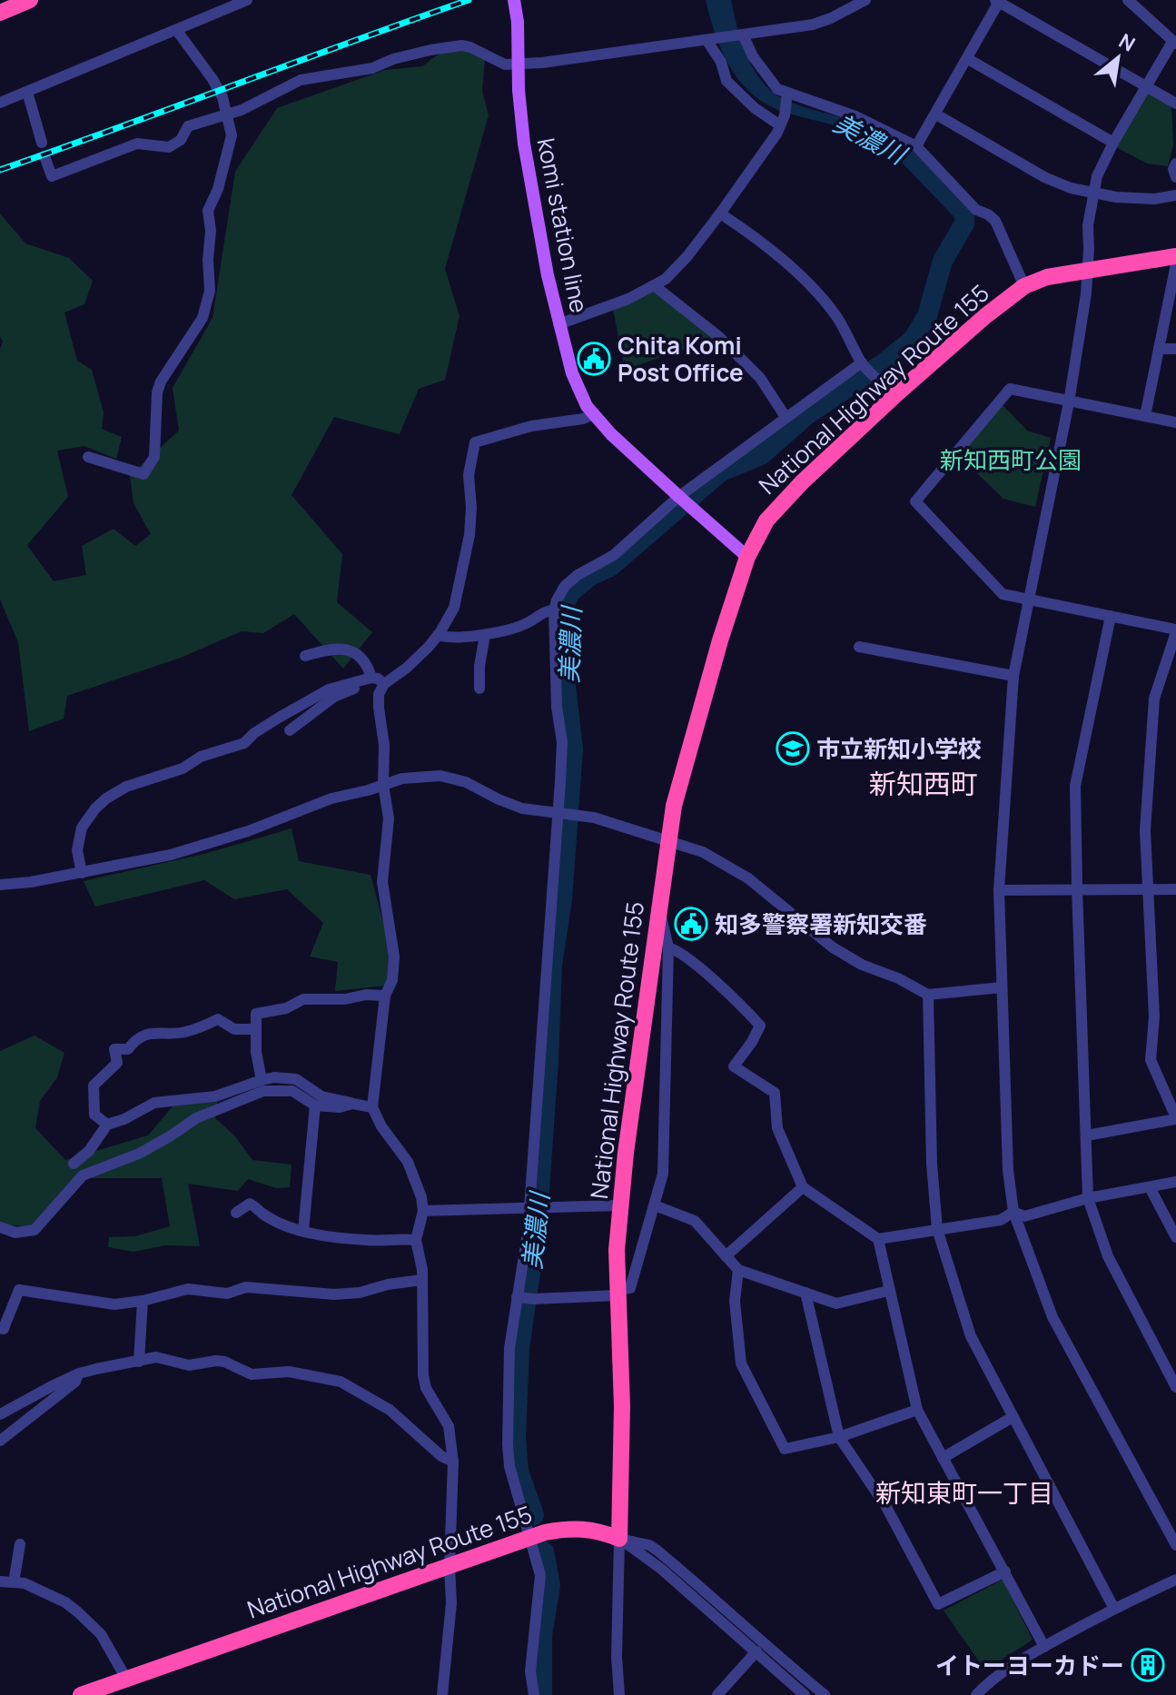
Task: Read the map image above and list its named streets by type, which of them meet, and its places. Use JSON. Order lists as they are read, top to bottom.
{
  "streets": {
    "highway": ["National Highway Route 155"],
    "main road": ["komi station line"]
  },
  "crossings": [
    ["komi station line", "National Highway Route 155"]
  ],
  "districts": ["新知西町", "新知東町一丁目"],
  "water": ["美濃川"],
  "parks": ["新知西町公園"],
  "places": {
    "public building": ["Chita Komi Post Office", "知多警察署新知交番"],
    "school or university": ["市立新知小学校"],
    "building": ["イトーヨーカドー"]
  },
  "north": "top right"
}
